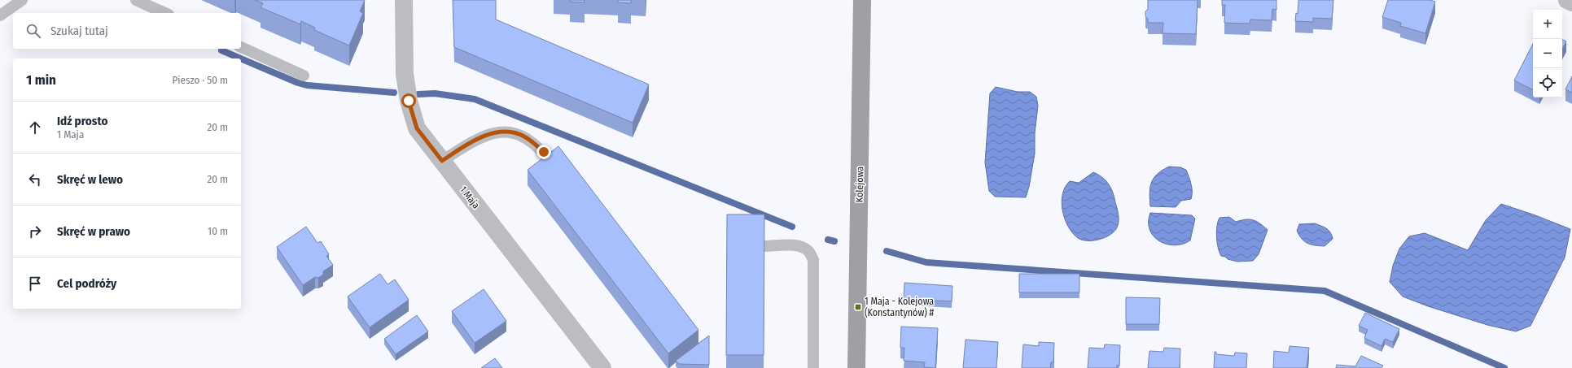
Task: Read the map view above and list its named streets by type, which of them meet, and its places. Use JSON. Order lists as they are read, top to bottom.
{
  "streets": {
    "street": ["Kolejowa", "1 Maja"]
  },
  "places": {
    "transit": ["1 Maja - Kolejowa (Konstantynów) #"]
  },
  "page": {
    "map_buttons": ["+", "−"],
    "search": "Szukaj tutaj",
    "heading": ["1 min", "Pieszo · 50 m"],
    "list": [
      ["Idź prosto", "1 Maja", "20 m"],
      ["Skręć w lewo", "20 m"],
      ["Skręć w prawo", "10 m"],
      "Cel podróży"
    ]
  }
}
